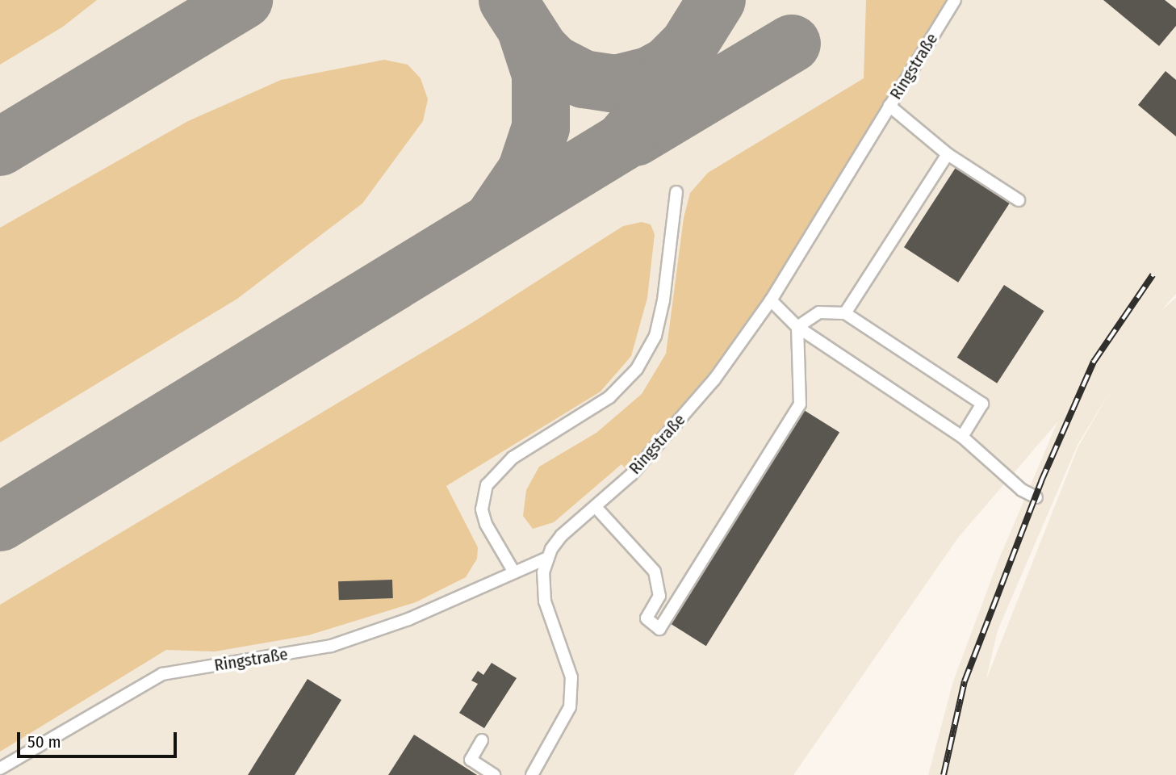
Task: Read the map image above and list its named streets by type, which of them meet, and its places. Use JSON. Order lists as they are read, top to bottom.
{
  "streets": {
    "lane": ["Ringstraße"]
  },
  "scale_bar": "50 m"
}
